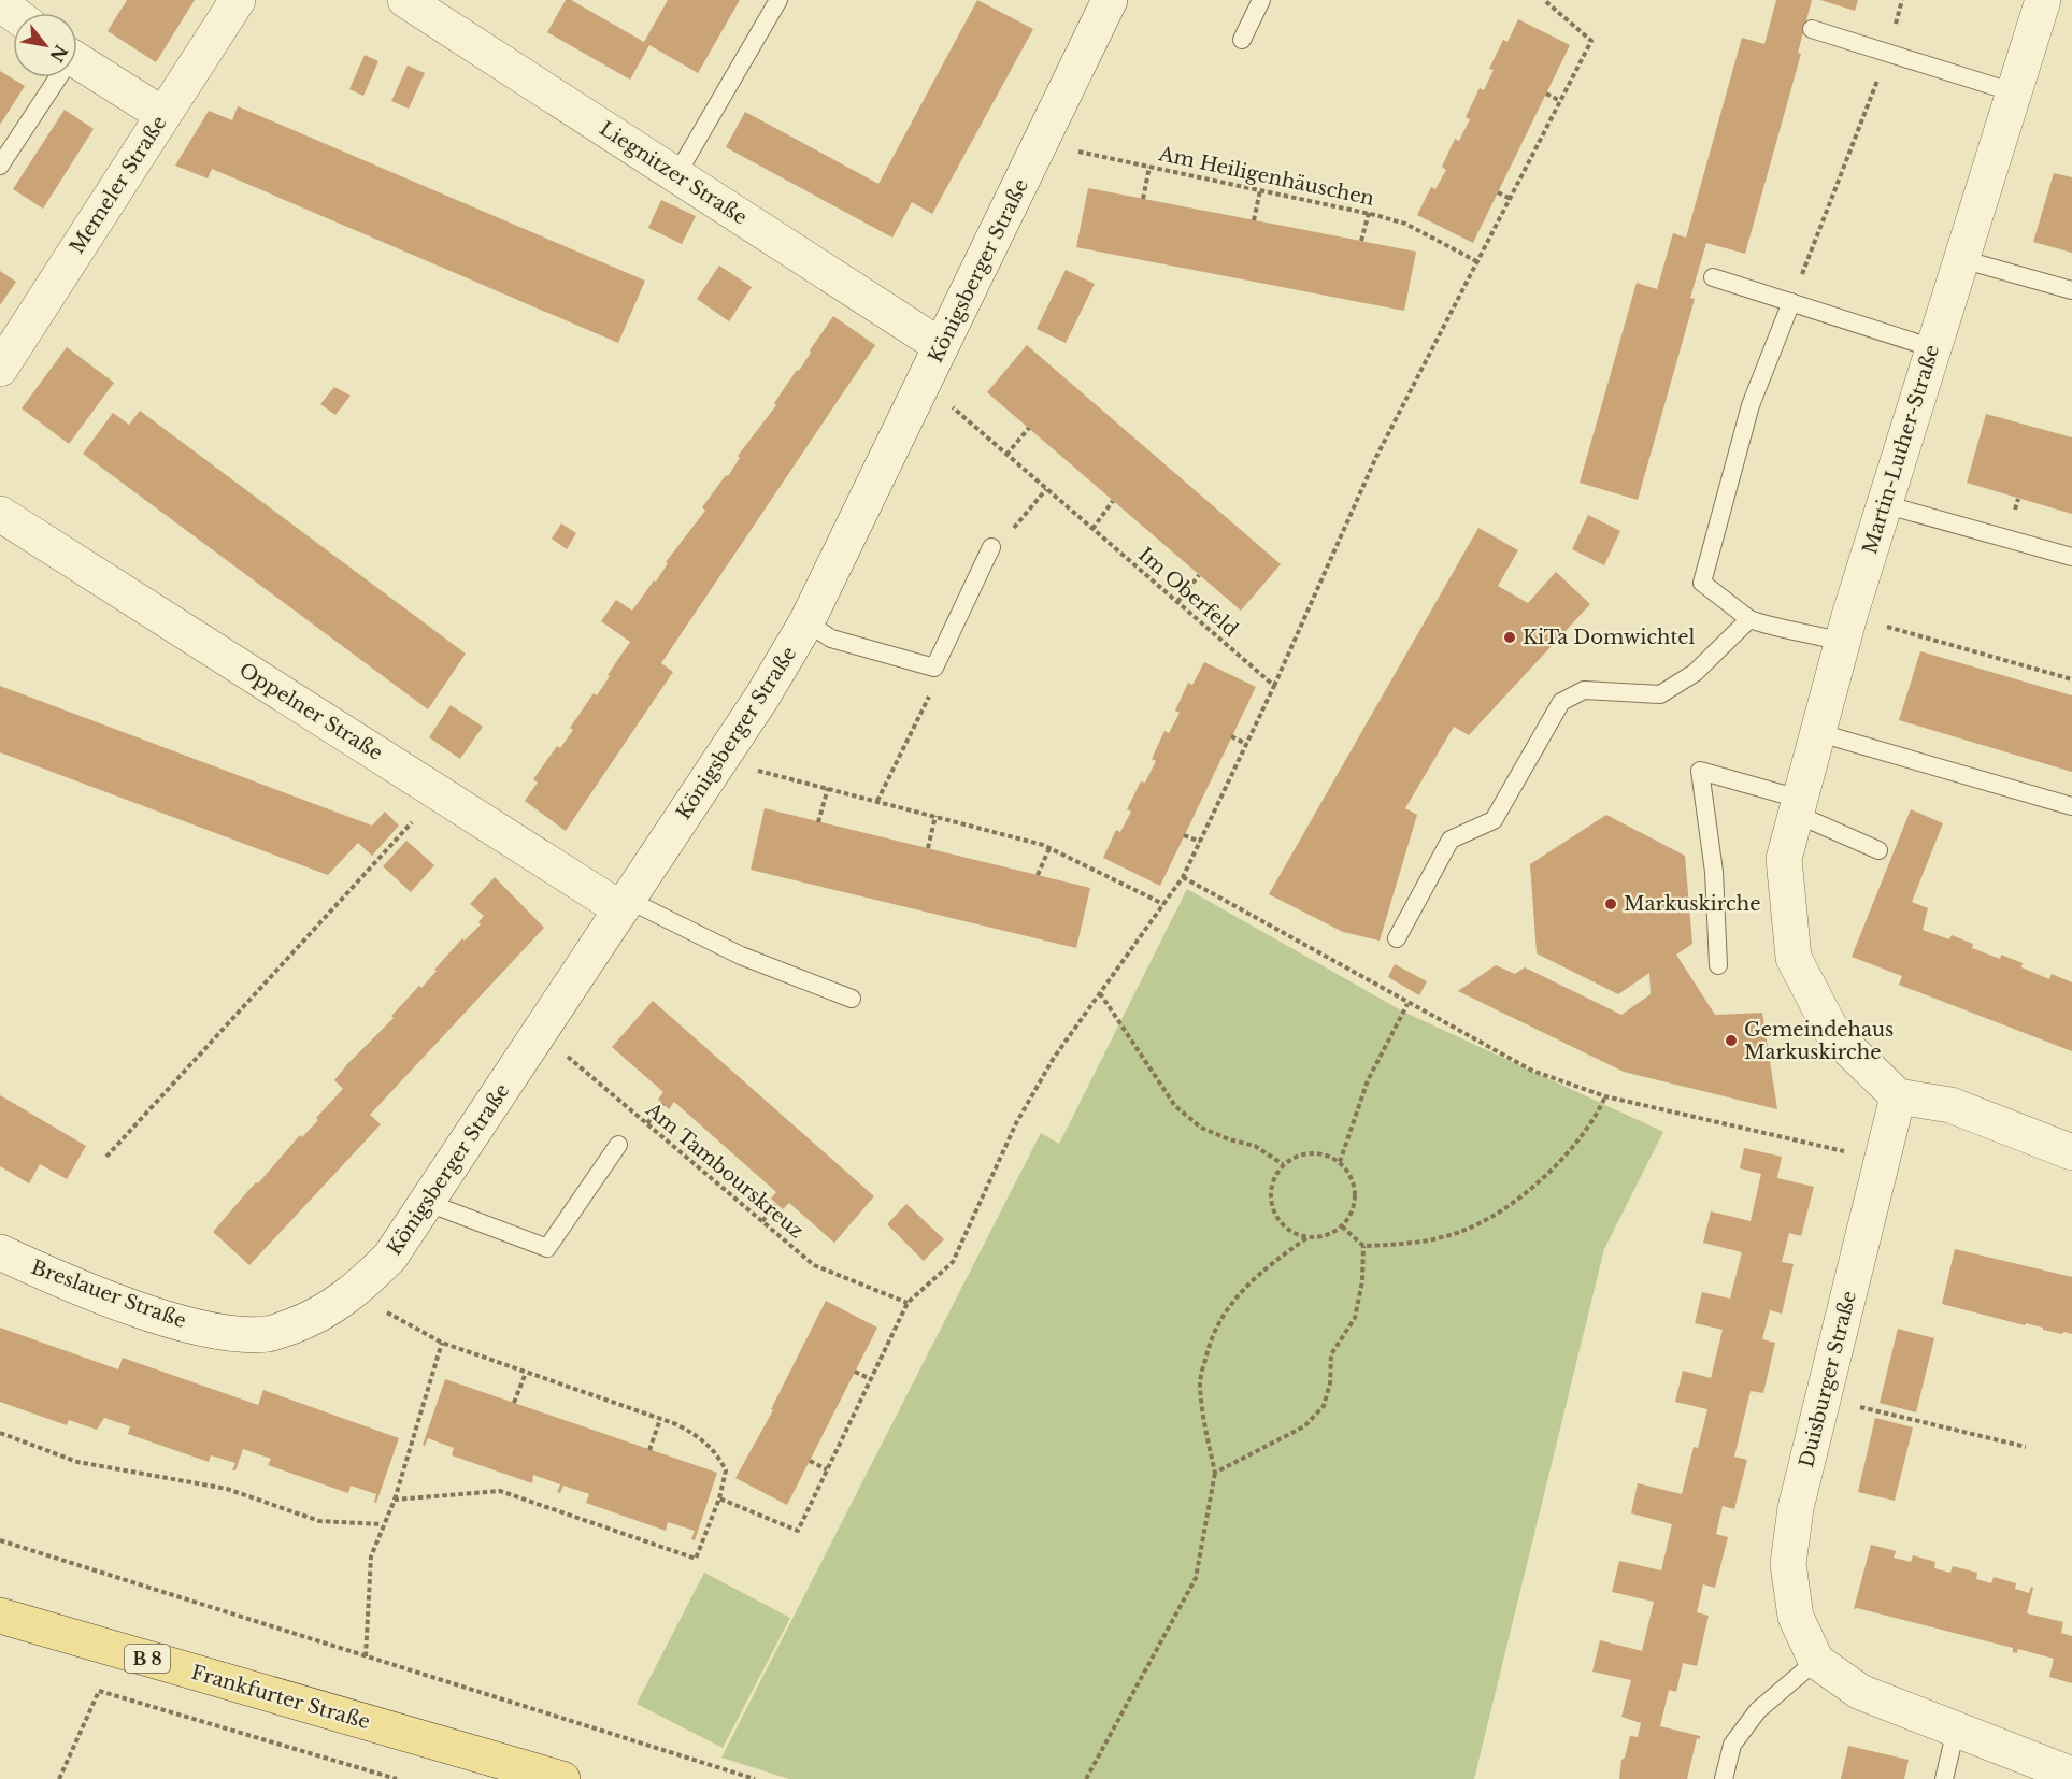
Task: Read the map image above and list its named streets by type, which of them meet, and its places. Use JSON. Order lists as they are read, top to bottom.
{
  "streets": {
    "main road": ["B 8", "Frankfurter Straße"],
    "street": [
      "Liegnitzer Straße",
      "Memeler Straße",
      "Königsberger Straße",
      "Martin-Luther-Straße",
      "Oppelner Straße",
      "Breslauer Straße",
      "Duisburger Straße"
    ],
    "path": ["Am Heiligenhäuschen", "Im Oberfeld", "Am Tambourskreuz"]
  },
  "crossings": [
    ["Liegnitzer Straße", "Königsberger Straße"],
    ["Am Heiligenhäuschen", "Königsberger Straße"],
    ["Königsberger Straße", "Im Oberfeld"],
    ["Königsberger Straße", "Oppelner Straße"],
    ["Königsberger Straße", "Am Tambourskreuz"],
    ["Königsberger Straße", "Breslauer Straße"],
    ["Martin-Luther-Straße", "Duisburger Straße"]
  ],
  "places": ["KiTa Domwichtel", "Markuskirche", "Gemeindehaus Markuskirche"],
  "north": "bottom right"
}
